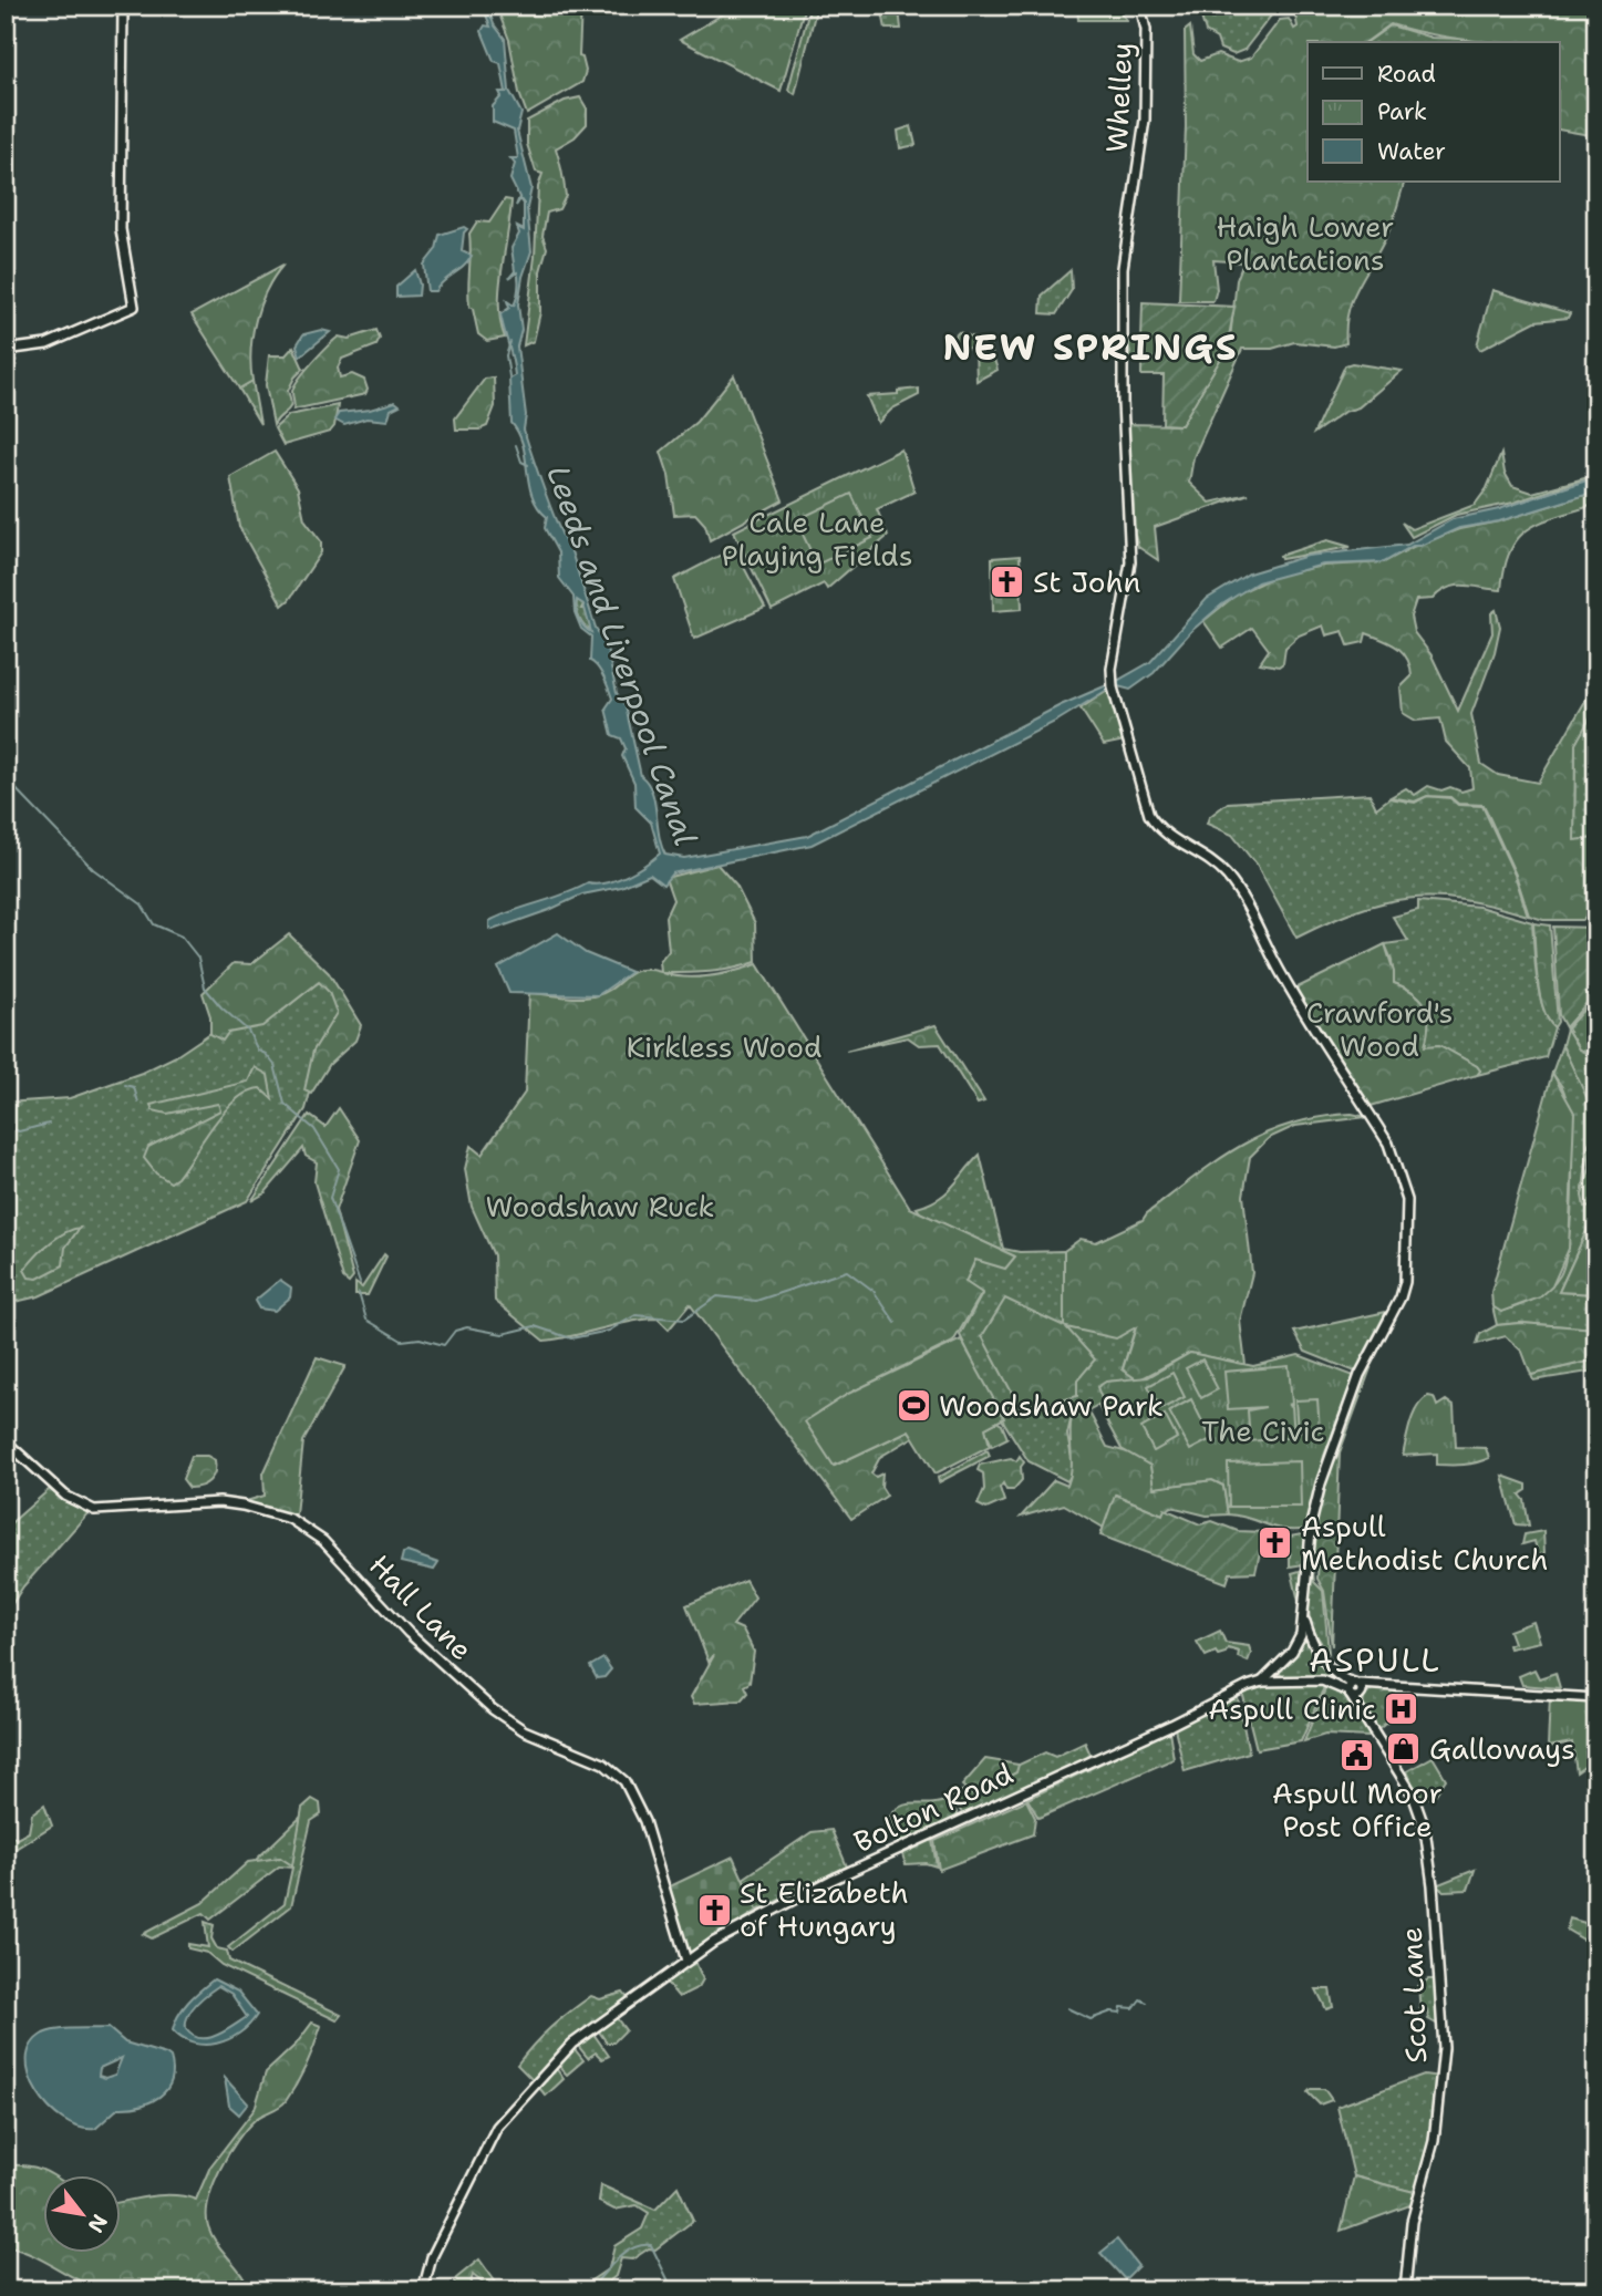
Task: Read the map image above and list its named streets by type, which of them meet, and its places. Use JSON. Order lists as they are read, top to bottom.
{
  "streets": {
    "main road": [
      "Whelley",
      "Hall Lane",
      "Bolton Road",
      "Scot Lane"
    ]
  },
  "crossings": [
    ["Hall Lane", "Bolton Road"],
    ["Bolton Road", "Scot Lane"]
  ],
  "districts": ["NEW SPRINGS", "ASPULL"],
  "water": ["Leeds and Liverpool Canal"],
  "parks": [
    "Haigh Lower Plantations",
    "Cale Lane Playing Fields",
    "Crawford's Wood",
    "Kirkless Wood",
    "Woodshaw Ruck",
    "The Civic"
  ],
  "places": {
    "church": ["St John", "Aspull Methodist Church", "St Elizabeth of Hungary"],
    "sports": ["Woodshaw Park"],
    "hospital": ["Aspull Clinic"],
    "shop": ["Galloways"],
    "public building": ["Aspull Moor Post Office"]
  },
  "legend": ["Road", "Park", "Water"],
  "north": "bottom right"
}
